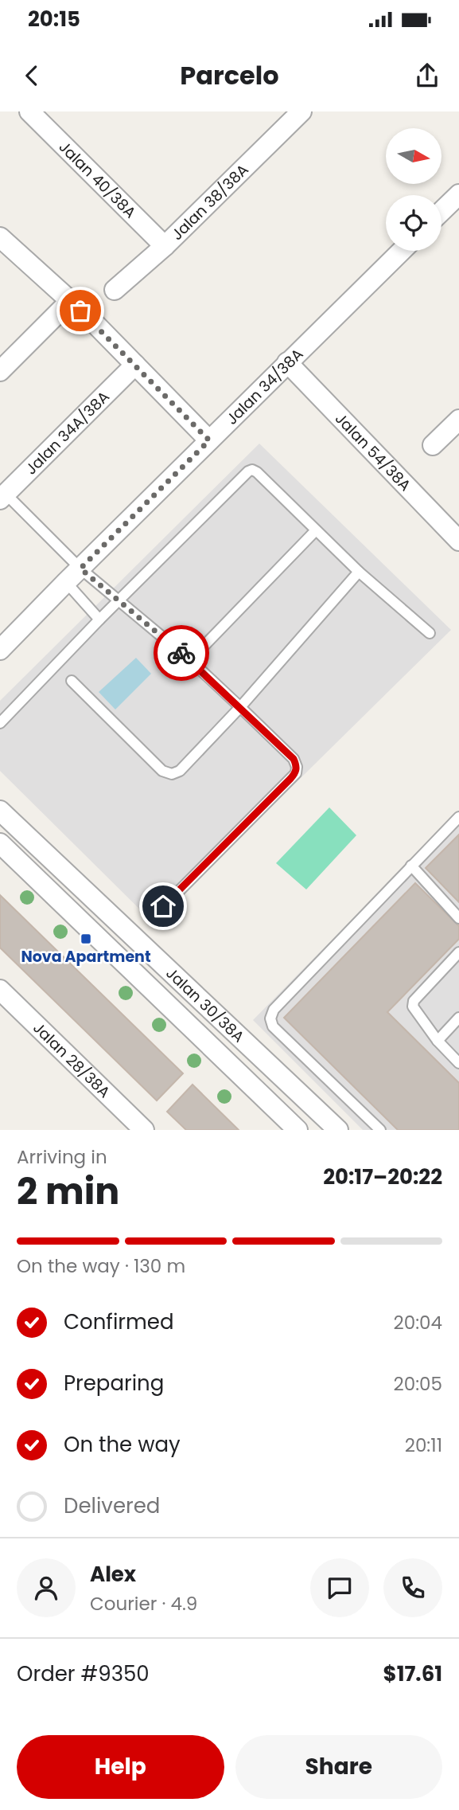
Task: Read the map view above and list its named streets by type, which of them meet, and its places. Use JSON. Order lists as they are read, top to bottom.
{
  "streets": {
    "street": [
      "Jalan 40/38A",
      "Jalan 38/38A",
      "Jalan 34/38A",
      "Jalan 34A/38A",
      "Jalan 54/38A",
      "Jalan 30/38A",
      "Jalan 28/38A"
    ]
  },
  "crossings": [
    ["Jalan 40/38A", "Jalan 38/38A"],
    ["Jalan 34/38A", "Jalan 54/38A"]
  ],
  "places": {
    "transit": ["Nova Apartment"]
  },
  "north": "right",
  "page": {
    "status": "20:15",
    "header": "Parcelo",
    "heading": ["2 min", "Arriving in", "20:17–20:22"],
    "panel": [
      "Alex",
      "Courier · 4.9",
      "Order #9350",
      "$17.61"
    ],
    "bar": "On the way · 130 m",
    "list": [
      ["Confirmed", "20:04"],
      ["Preparing", "20:05"],
      ["On the way", "20:11"],
      "Delivered"
    ],
    "buttons": ["Help", "Share"]
  }
}
